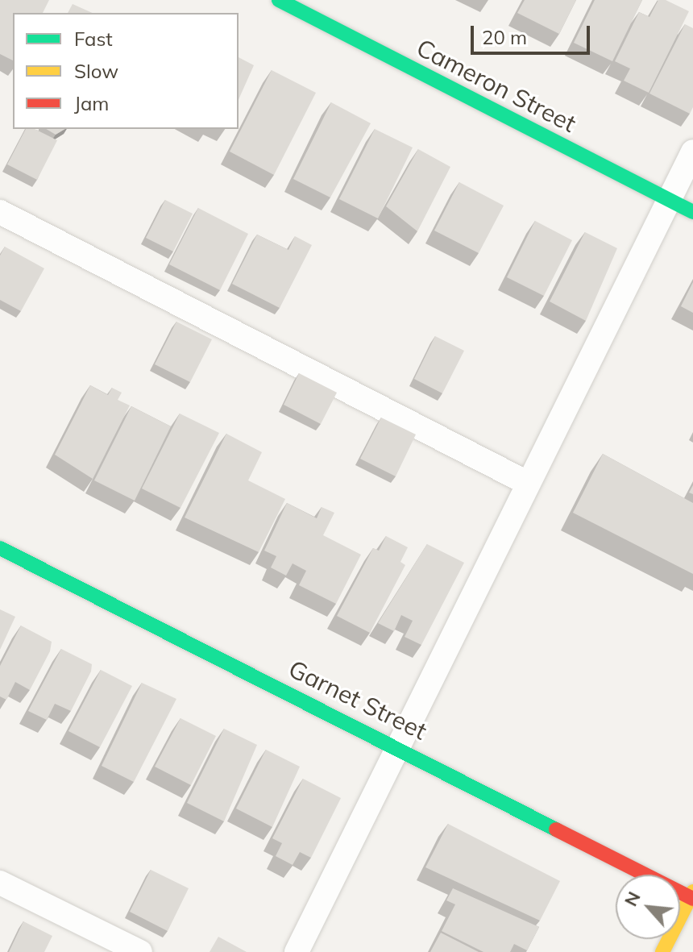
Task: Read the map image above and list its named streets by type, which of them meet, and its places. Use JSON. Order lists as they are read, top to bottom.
{
  "streets": {
    "street": ["Cameron Street", "Garnet Street"]
  },
  "legend": ["Fast", "Slow", "Jam"],
  "scale_bar": "20 m",
  "north": "top left"
}
